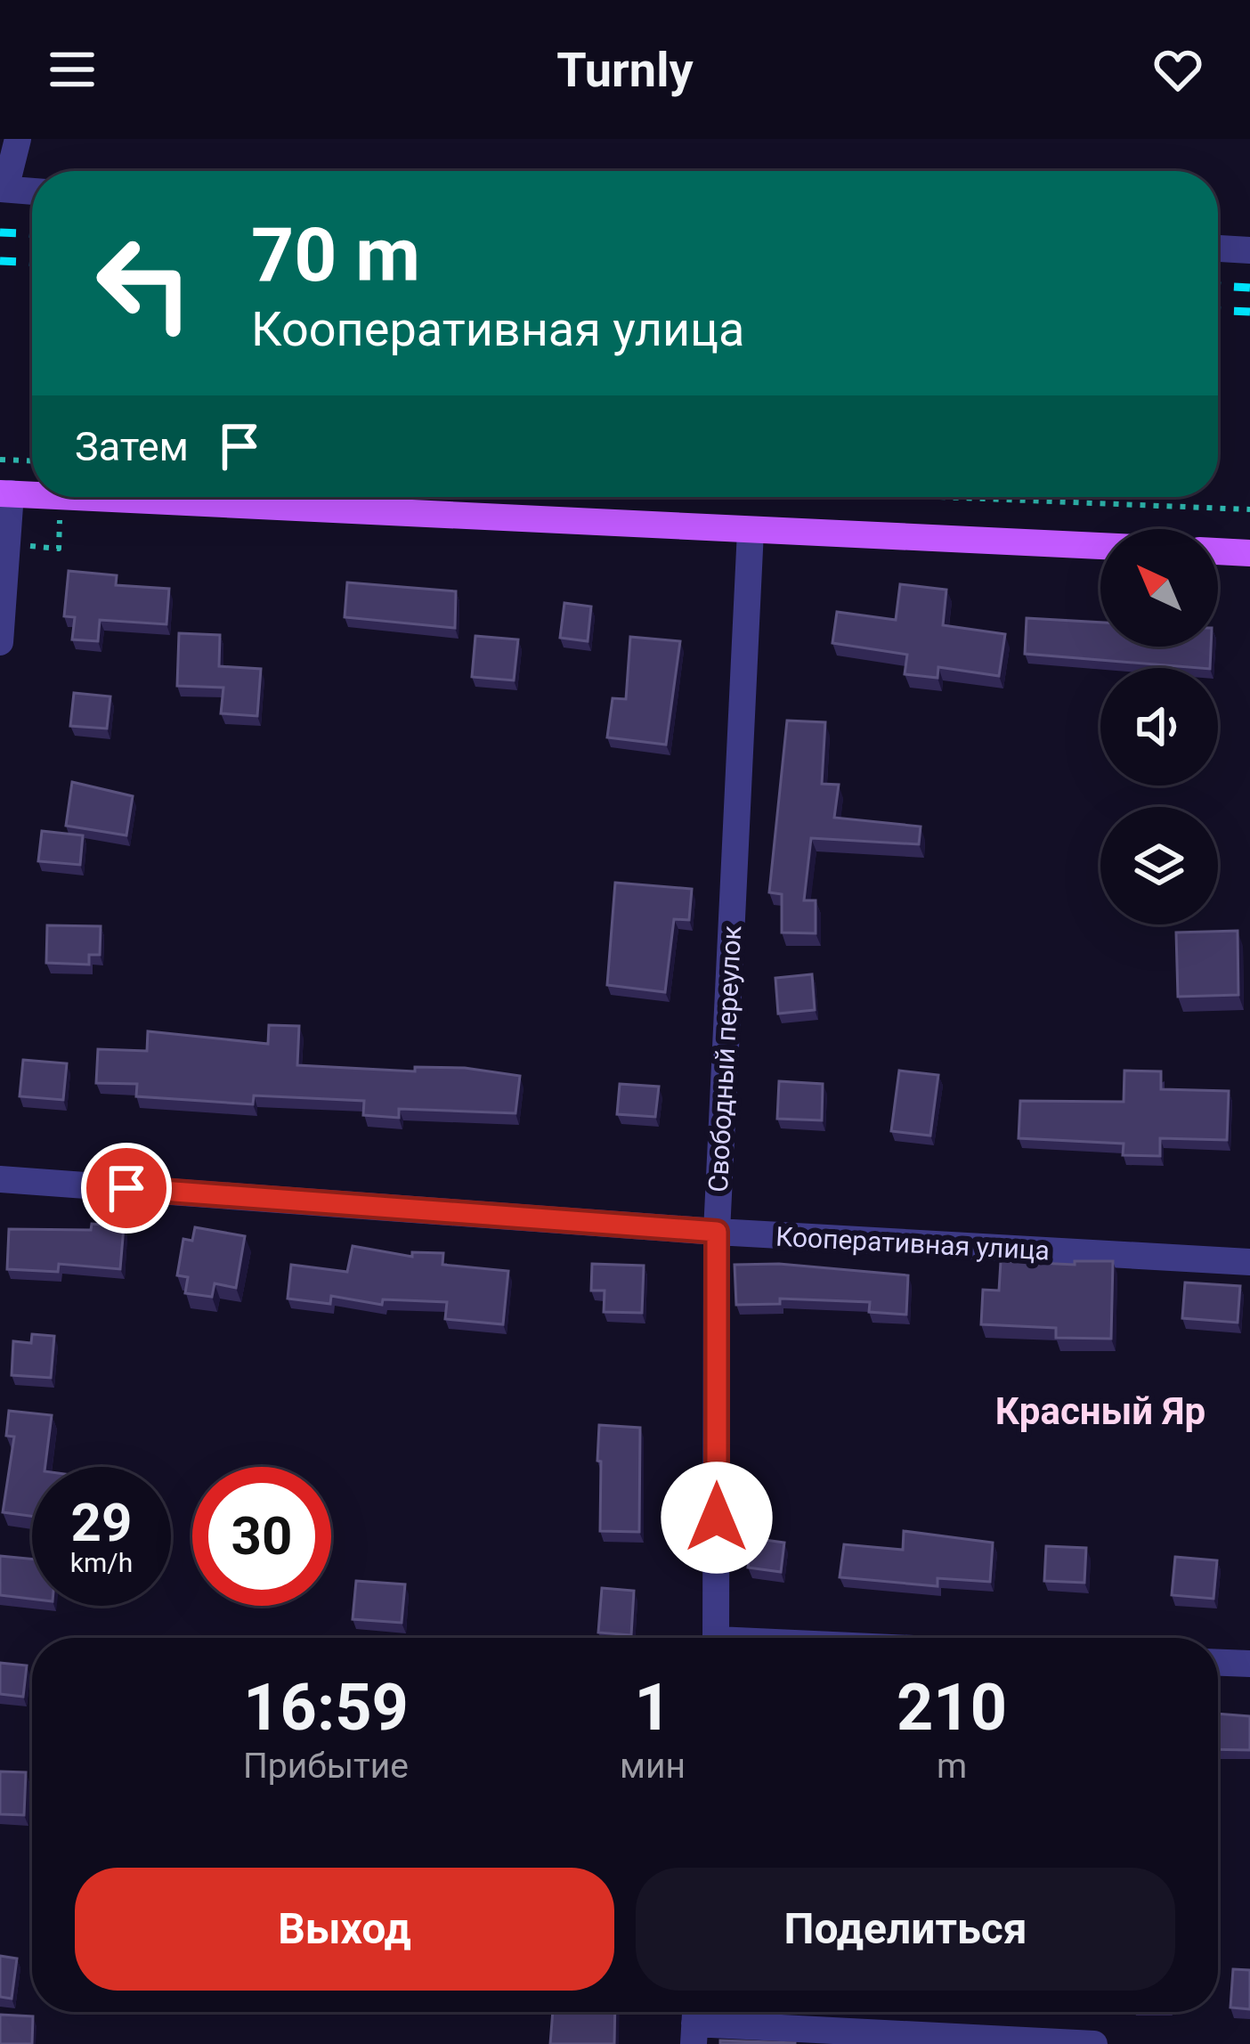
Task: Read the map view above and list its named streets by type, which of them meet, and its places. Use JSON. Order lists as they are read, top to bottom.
{
  "streets": {
    "street": ["Свободный переулок", "Кооперативная улица"]
  },
  "crossings": [
    ["Свободный переулок", "Кооперативная улица"]
  ],
  "districts": ["Красный Яр"],
  "north": "top left",
  "page": {
    "header": "Turnly",
    "turn": ["70 m", "Кооперативная улица"],
    "then": "Затем",
    "speed": "29 km/h",
    "limit": "30",
    "eta": [
      "16:59",
      "Прибытие",
      "1",
      "мин",
      "210",
      "m"
    ],
    "buttons": ["Выход", "Поделиться"]
  }
}
